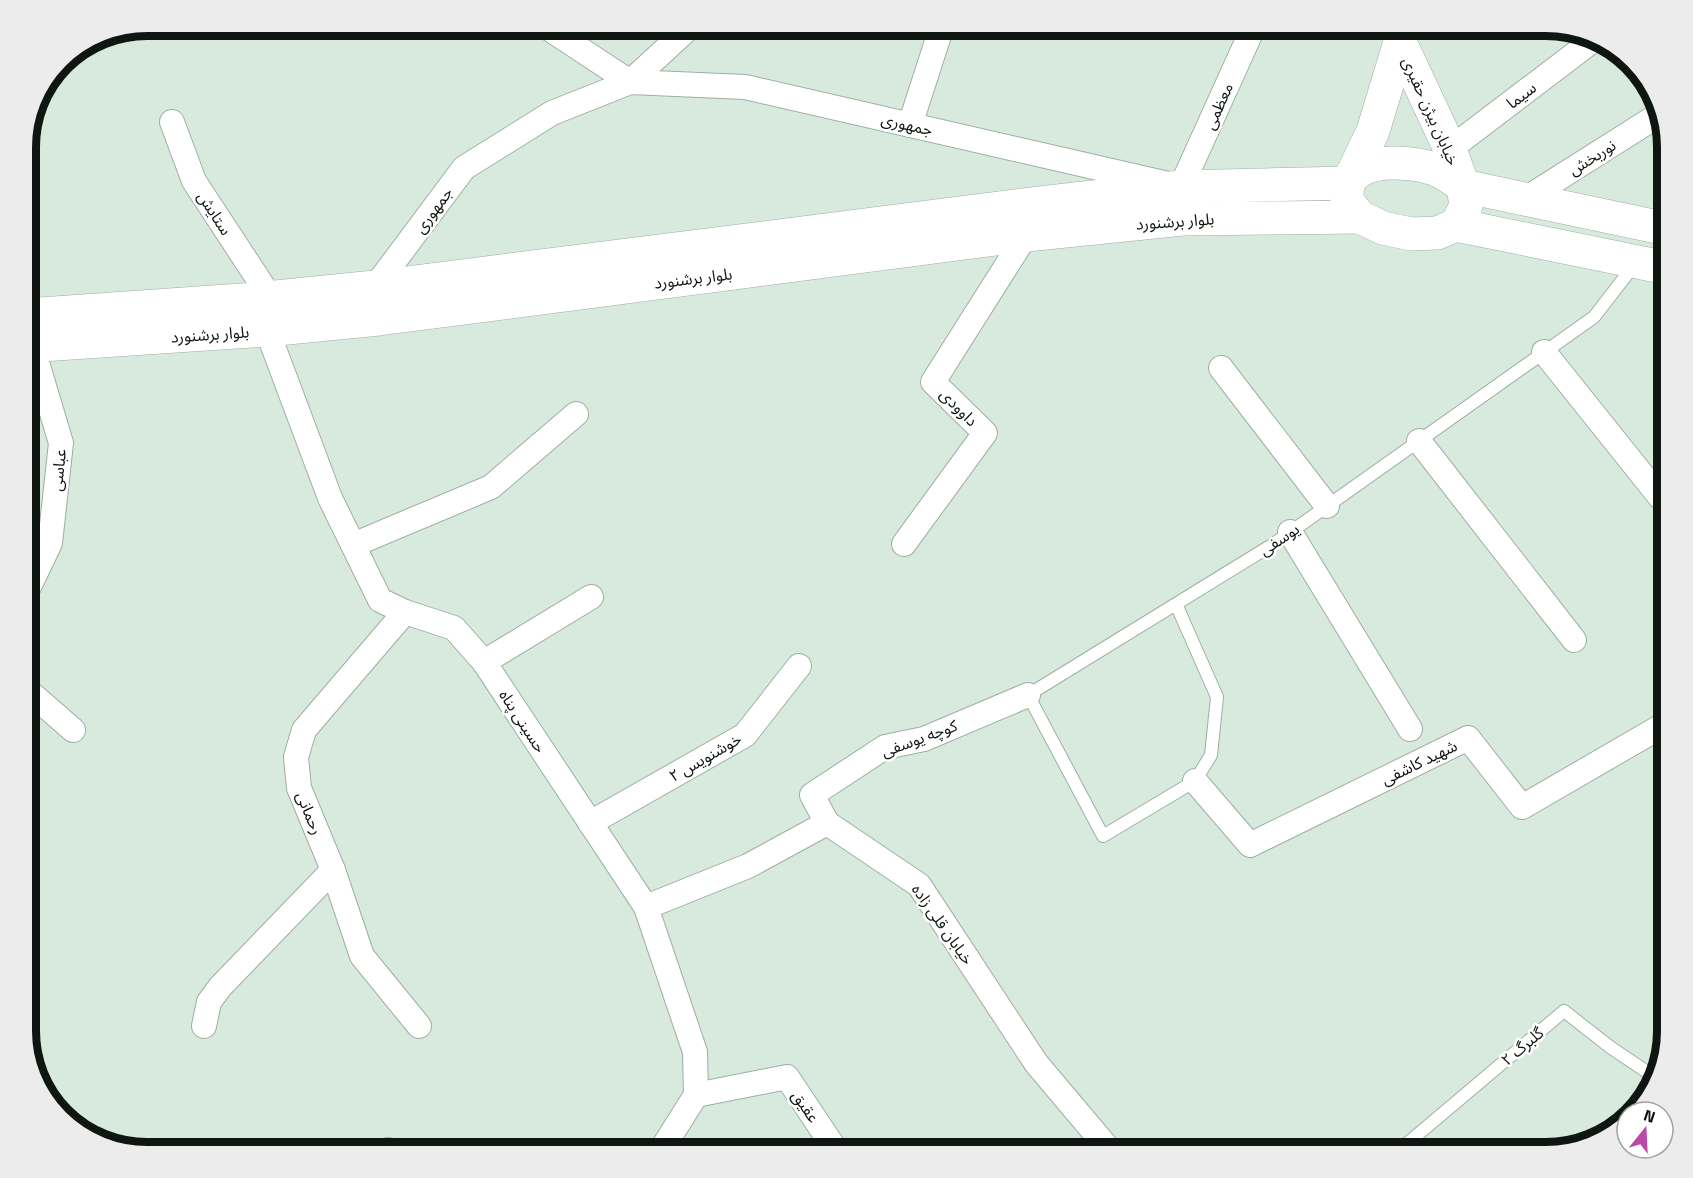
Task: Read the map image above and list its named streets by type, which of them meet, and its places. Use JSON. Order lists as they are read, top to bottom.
{
  "streets": {
    "main road": ["خیابان بیژن حقیری", "بلوار برشنورد"],
    "street": [
      "سیما",
      "معظمی",
      "جمهوری",
      "نوربخش",
      "ستایش",
      "داوودی",
      "عباسی",
      "حسینی پناه",
      "کوچه یوسفی",
      "خوشنویس ۲",
      "شهید کاشفی",
      "رحمانی",
      "خیابان قلی زاده",
      "عقیق"
    ],
    "lane": ["یوسفی", "گلبرگ ۲"]
  },
  "crossings": [
    ["سیما", "خیابان بیژن حقیری"],
    ["معظمی", "جمهوری"],
    ["معظمی", "بلوار برشنورد"],
    ["خیابان بیژن حقیری", "بلوار برشنورد"],
    ["جمهوری", "بلوار برشنورد"],
    ["ستایش", "بلوار برشنورد"],
    ["بلوار برشنورد", "داوودی"],
    ["بلوار برشنورد", "حسینی پناه"],
    ["یوسفی", "کوچه یوسفی"],
    ["حسینی پناه", "خوشنویس ۲"],
    ["حسینی پناه", "رحمانی"],
    ["حسینی پناه", "عقیق"],
    ["کوچه یوسفی", "خیابان قلی زاده"]
  ],
  "north": "top"
}
